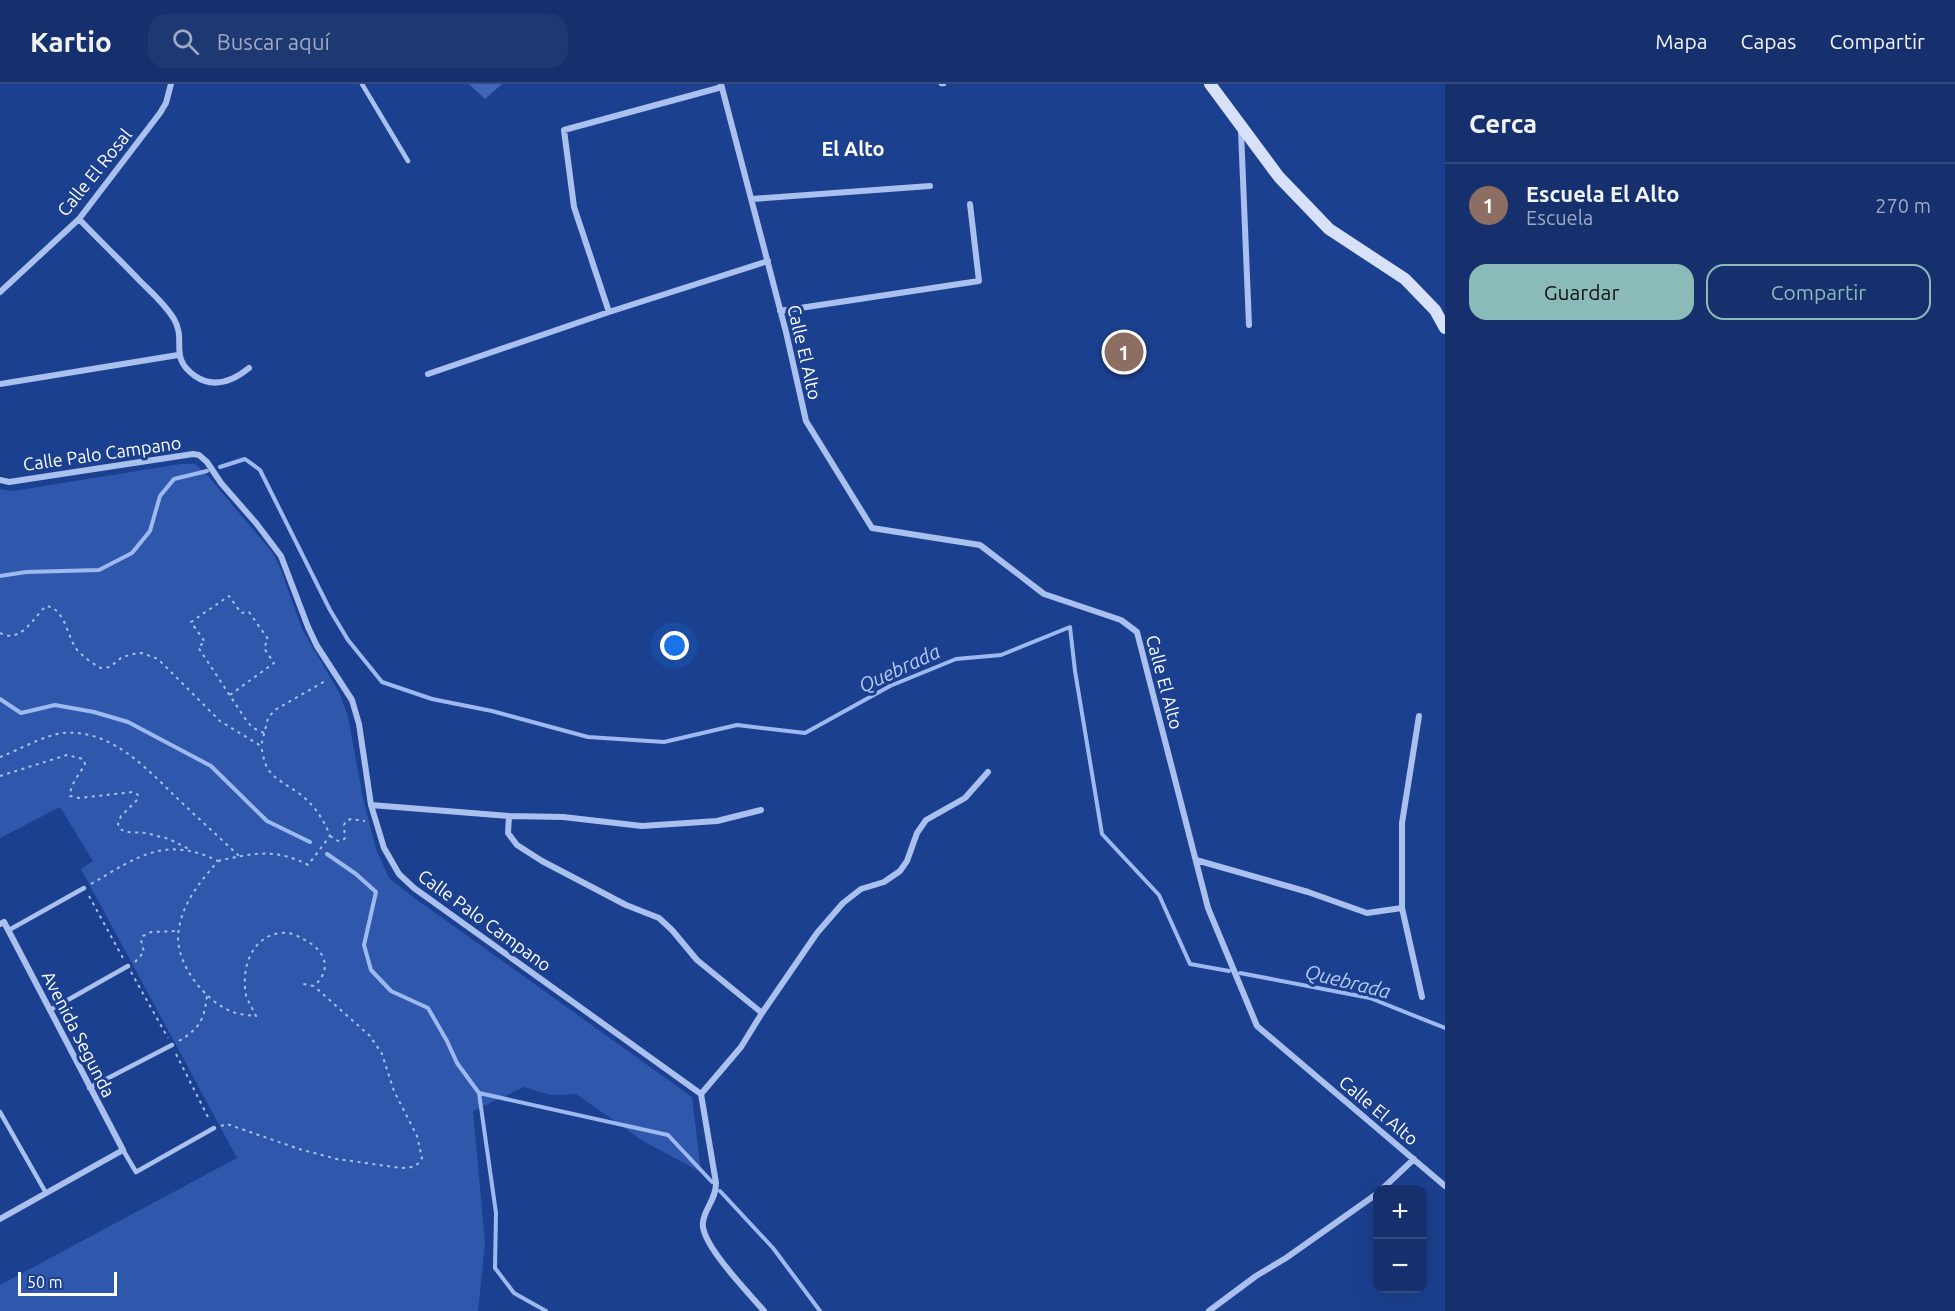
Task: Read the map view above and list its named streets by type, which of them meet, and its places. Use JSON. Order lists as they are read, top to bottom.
{
  "streets": {
    "street": [
      "Calle El Rosal",
      "Calle El Alto",
      "Calle Palo Campano",
      "Avenida Segunda"
    ]
  },
  "districts": ["El Alto"],
  "water": ["Quebrada"],
  "scale_bar": "50 m",
  "page": {
    "header": "Kartio",
    "search": "Buscar aquí",
    "nav": ["Mapa", "Capas", "Compartir"],
    "heading": "Cerca",
    "list": [
      {
        "mark": "1",
        "name": "Escuela El Alto",
        "note": "Escuela",
        "value": "270 m"
      }
    ],
    "buttons": ["Guardar", "Compartir"],
    "pins": "1",
    "map_buttons": ["+", "−"],
    "scale": "50 m"
  }
}
